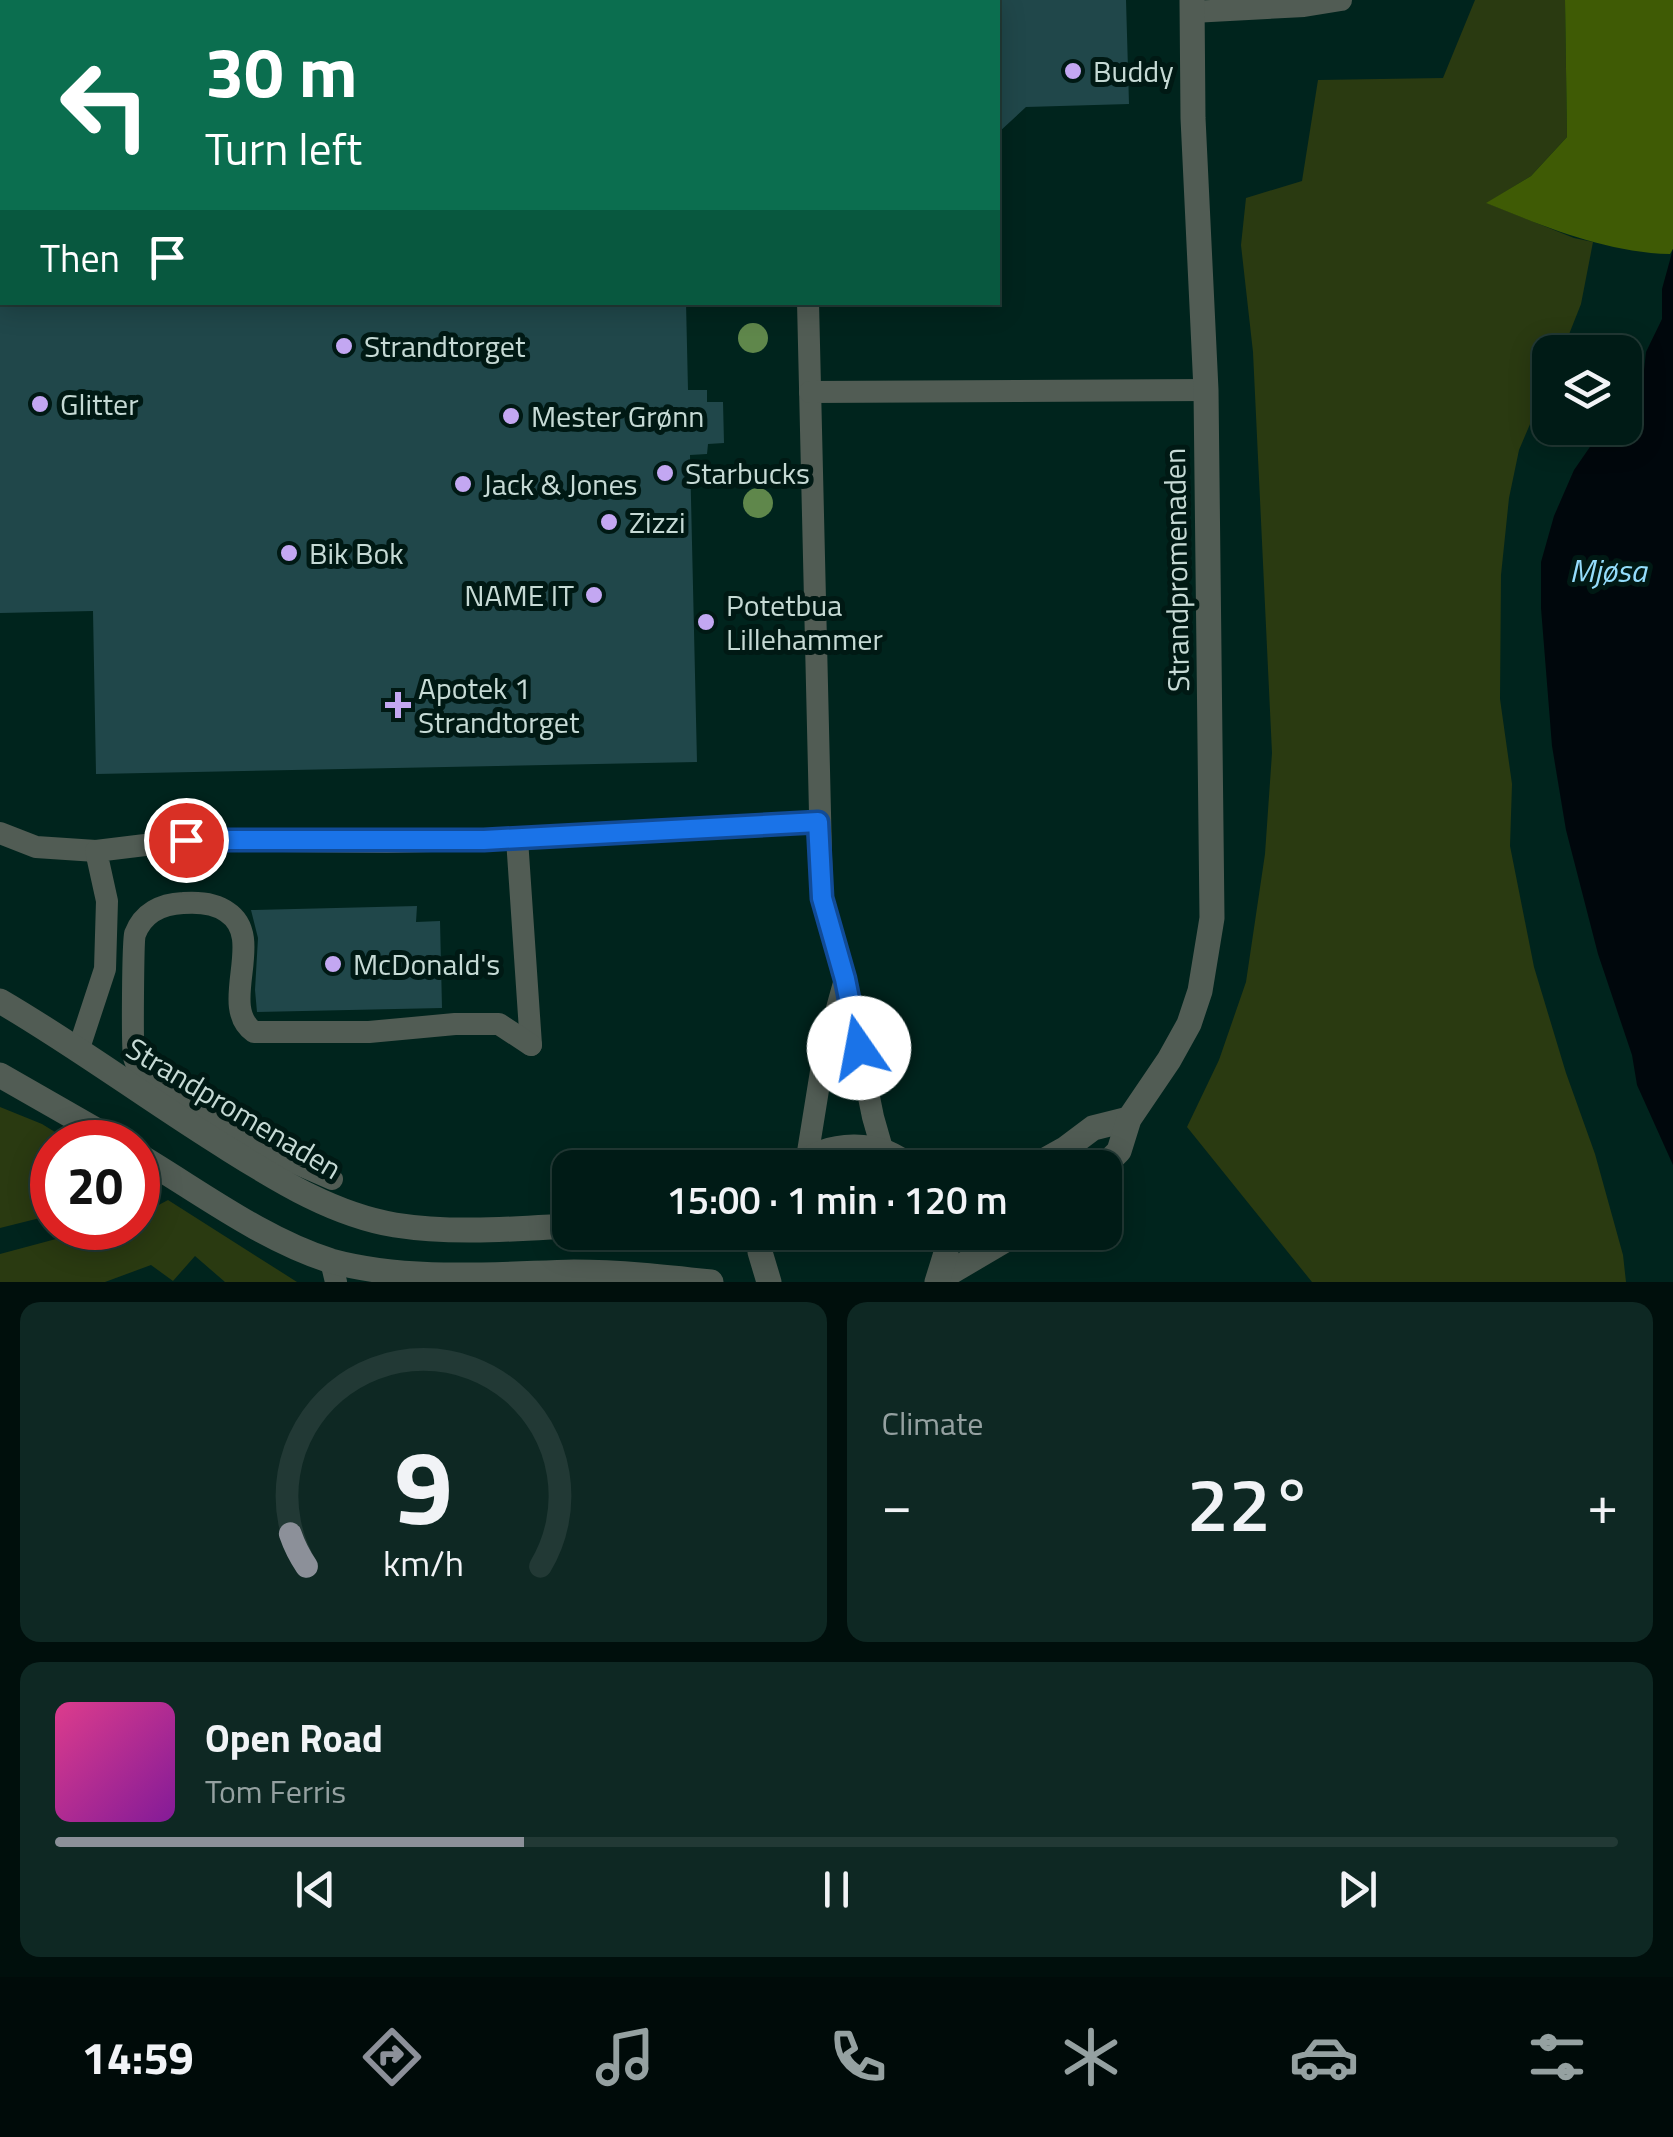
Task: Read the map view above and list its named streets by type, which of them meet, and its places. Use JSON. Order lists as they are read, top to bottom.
{
  "streets": {
    "street": ["Strandpromenaden"]
  },
  "water": ["Mjøsa"],
  "places": {
    "other": [
      "Buddy",
      "Strandtorget",
      "Glitter",
      "Mester Grønn",
      "Starbucks",
      "Jack & Jones",
      "Zizzi",
      "Bik Bok",
      "NAME IT",
      "Potetbua Lillehammer",
      "McDonald's"
    ],
    "health": ["Apotek 1 Strandtorget"]
  },
  "page": {
    "turn": ["30 m", "Turn left"],
    "then": "Then",
    "limit": "20",
    "trip": "15:00 · 1 min · 120 m",
    "tile": "Climate",
    "heat": ["−", "22°", "+"],
    "song": ["Open Road", "Tom Ferris"],
    "tabs": "14:59",
    "gauge": ["9", "km/h"]
  }
}
